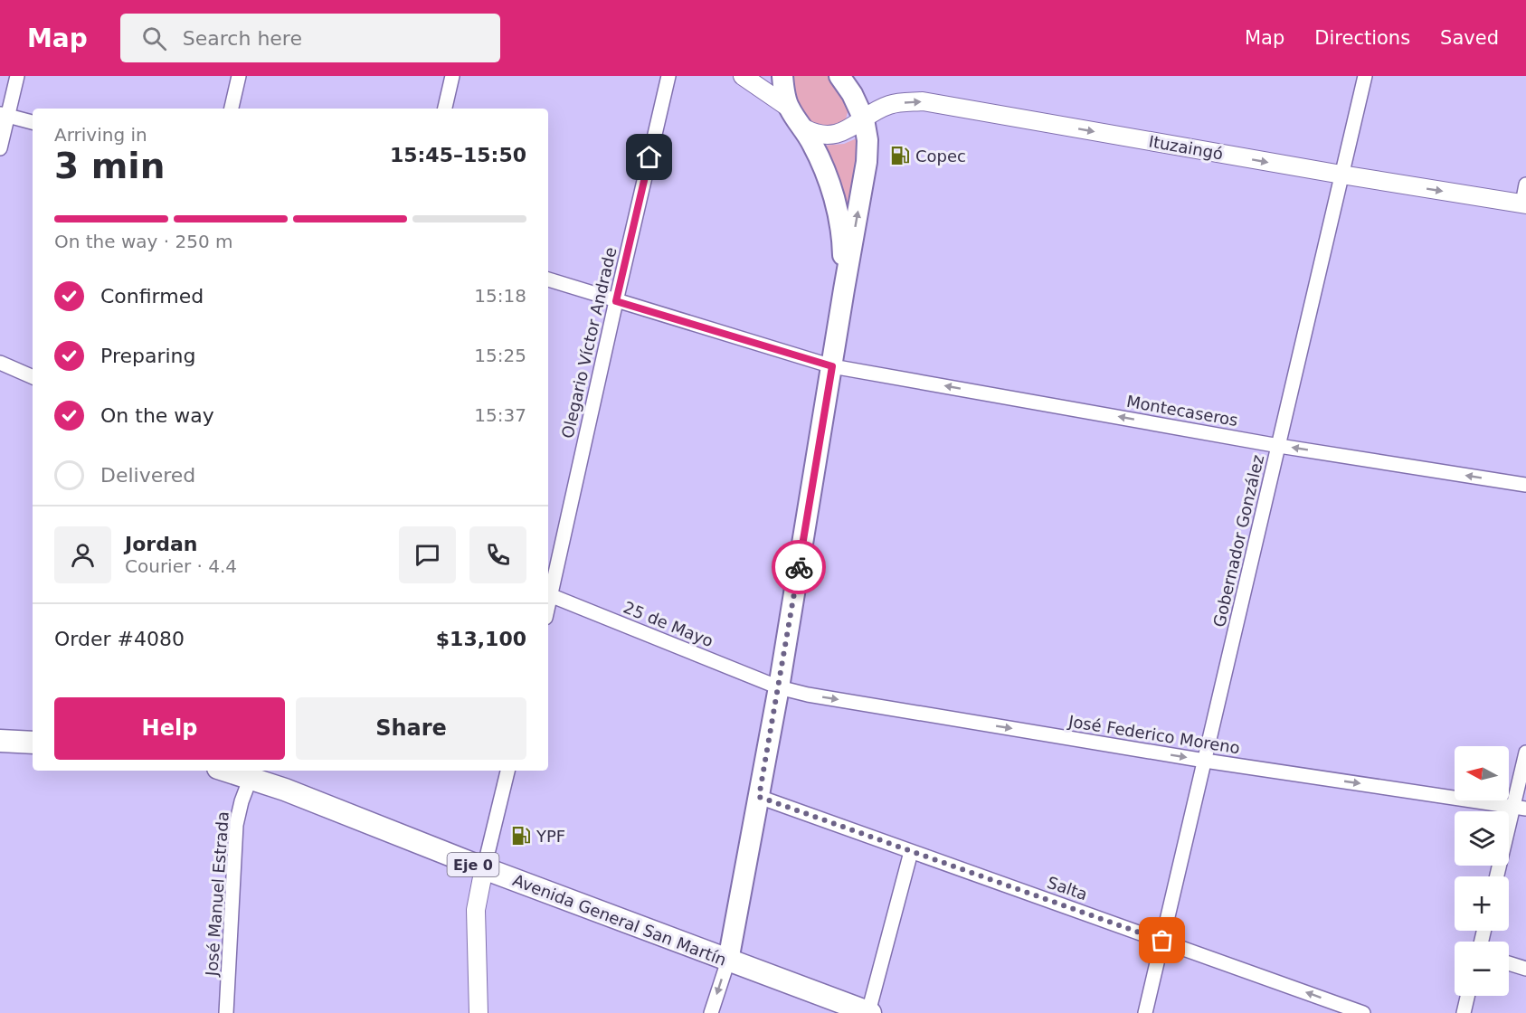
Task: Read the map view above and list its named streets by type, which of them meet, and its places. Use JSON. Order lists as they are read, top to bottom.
{
  "streets": {
    "main road": ["Eje 0", "Avenida General San Martín"],
    "street": [
      "Ituzaingó",
      "Olegario Víctor Andrade",
      "Montecaseros",
      "Gobernador González",
      "25 de Mayo",
      "José Federico Moreno",
      "Salta",
      "José Manuel Estrada"
    ]
  },
  "crossings": [
    ["Ituzaingó", "Gobernador González"],
    ["Olegario Víctor Andrade", "Montecaseros"],
    ["Olegario Víctor Andrade", "25 de Mayo"],
    ["Montecaseros", "Gobernador González"],
    ["Gobernador González", "José Federico Moreno"],
    ["Gobernador González", "Salta"],
    ["25 de Mayo", "José Federico Moreno"],
    ["José Manuel Estrada", "Avenida General San Martín"]
  ],
  "one_way": ["Ituzaingó", "Montecaseros", "José Federico Moreno"],
  "places": {
    "fuel station": ["Copec", "YPF"]
  },
  "north": "left",
  "page": {
    "header": "Map",
    "search": "Search here",
    "nav": ["Map", "Directions", "Saved"],
    "heading": ["3 min", "Arriving in", "15:45–15:50"],
    "panel": [
      "Jordan",
      "Courier · 4.4",
      "Order #4080",
      "$13,100"
    ],
    "bar": "On the way · 250 m",
    "list": [
      ["Confirmed", "15:18"],
      ["Preparing", "15:25"],
      ["On the way", "15:37"],
      "Delivered"
    ],
    "buttons": ["Help", "Share"],
    "map_buttons": ["+", "−"]
  }
}
